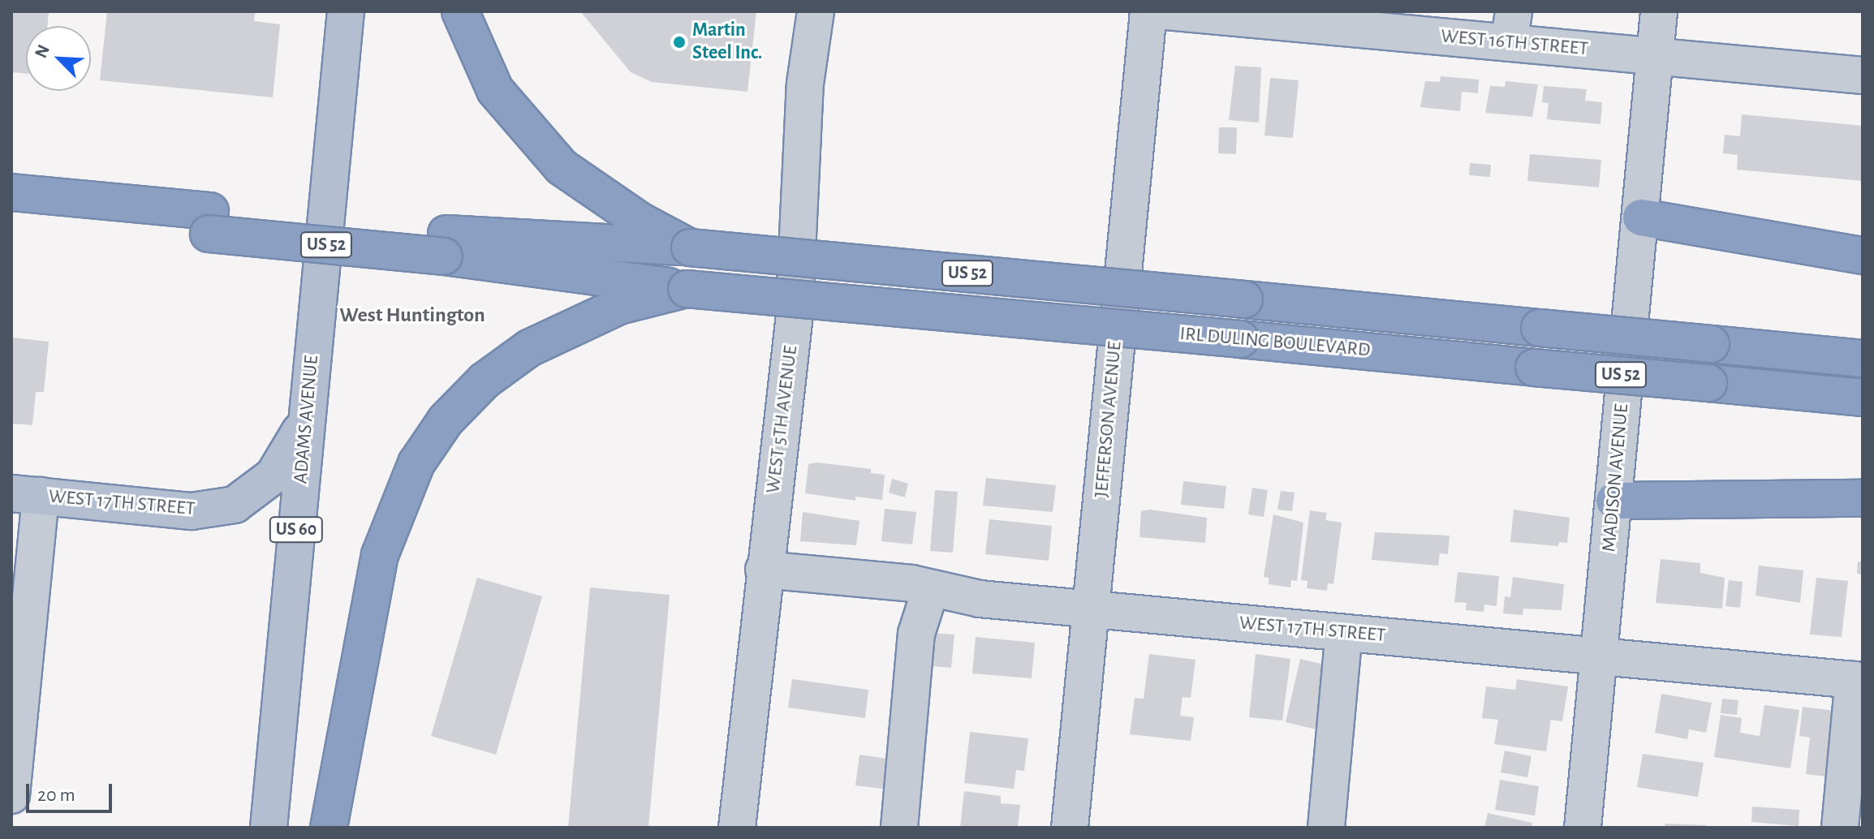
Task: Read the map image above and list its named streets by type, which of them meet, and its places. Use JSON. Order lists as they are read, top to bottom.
{
  "streets": {
    "highway": ["US 52", "IRL DULING BOULEVARD"],
    "main road": ["ADAMS AVENUE", "WEST 17TH STREET", "US 60"],
    "street": [
      "WEST 16TH STREET",
      "WEST 5TH AVENUE",
      "JEFFERSON AVENUE",
      "MADISON AVENUE"
    ]
  },
  "crossings": [
    ["WEST 16TH STREET", "MADISON AVENUE"],
    ["US 52", "IRL DULING BOULEVARD"],
    ["ADAMS AVENUE", "WEST 17TH STREET"],
    ["WEST 5TH AVENUE", "WEST 17TH STREET"],
    ["JEFFERSON AVENUE", "WEST 17TH STREET"],
    ["MADISON AVENUE", "WEST 17TH STREET"]
  ],
  "districts": ["West Huntington"],
  "places": ["Martin Steel Inc."],
  "scale_bar": "20 m",
  "north": "top left"
}
